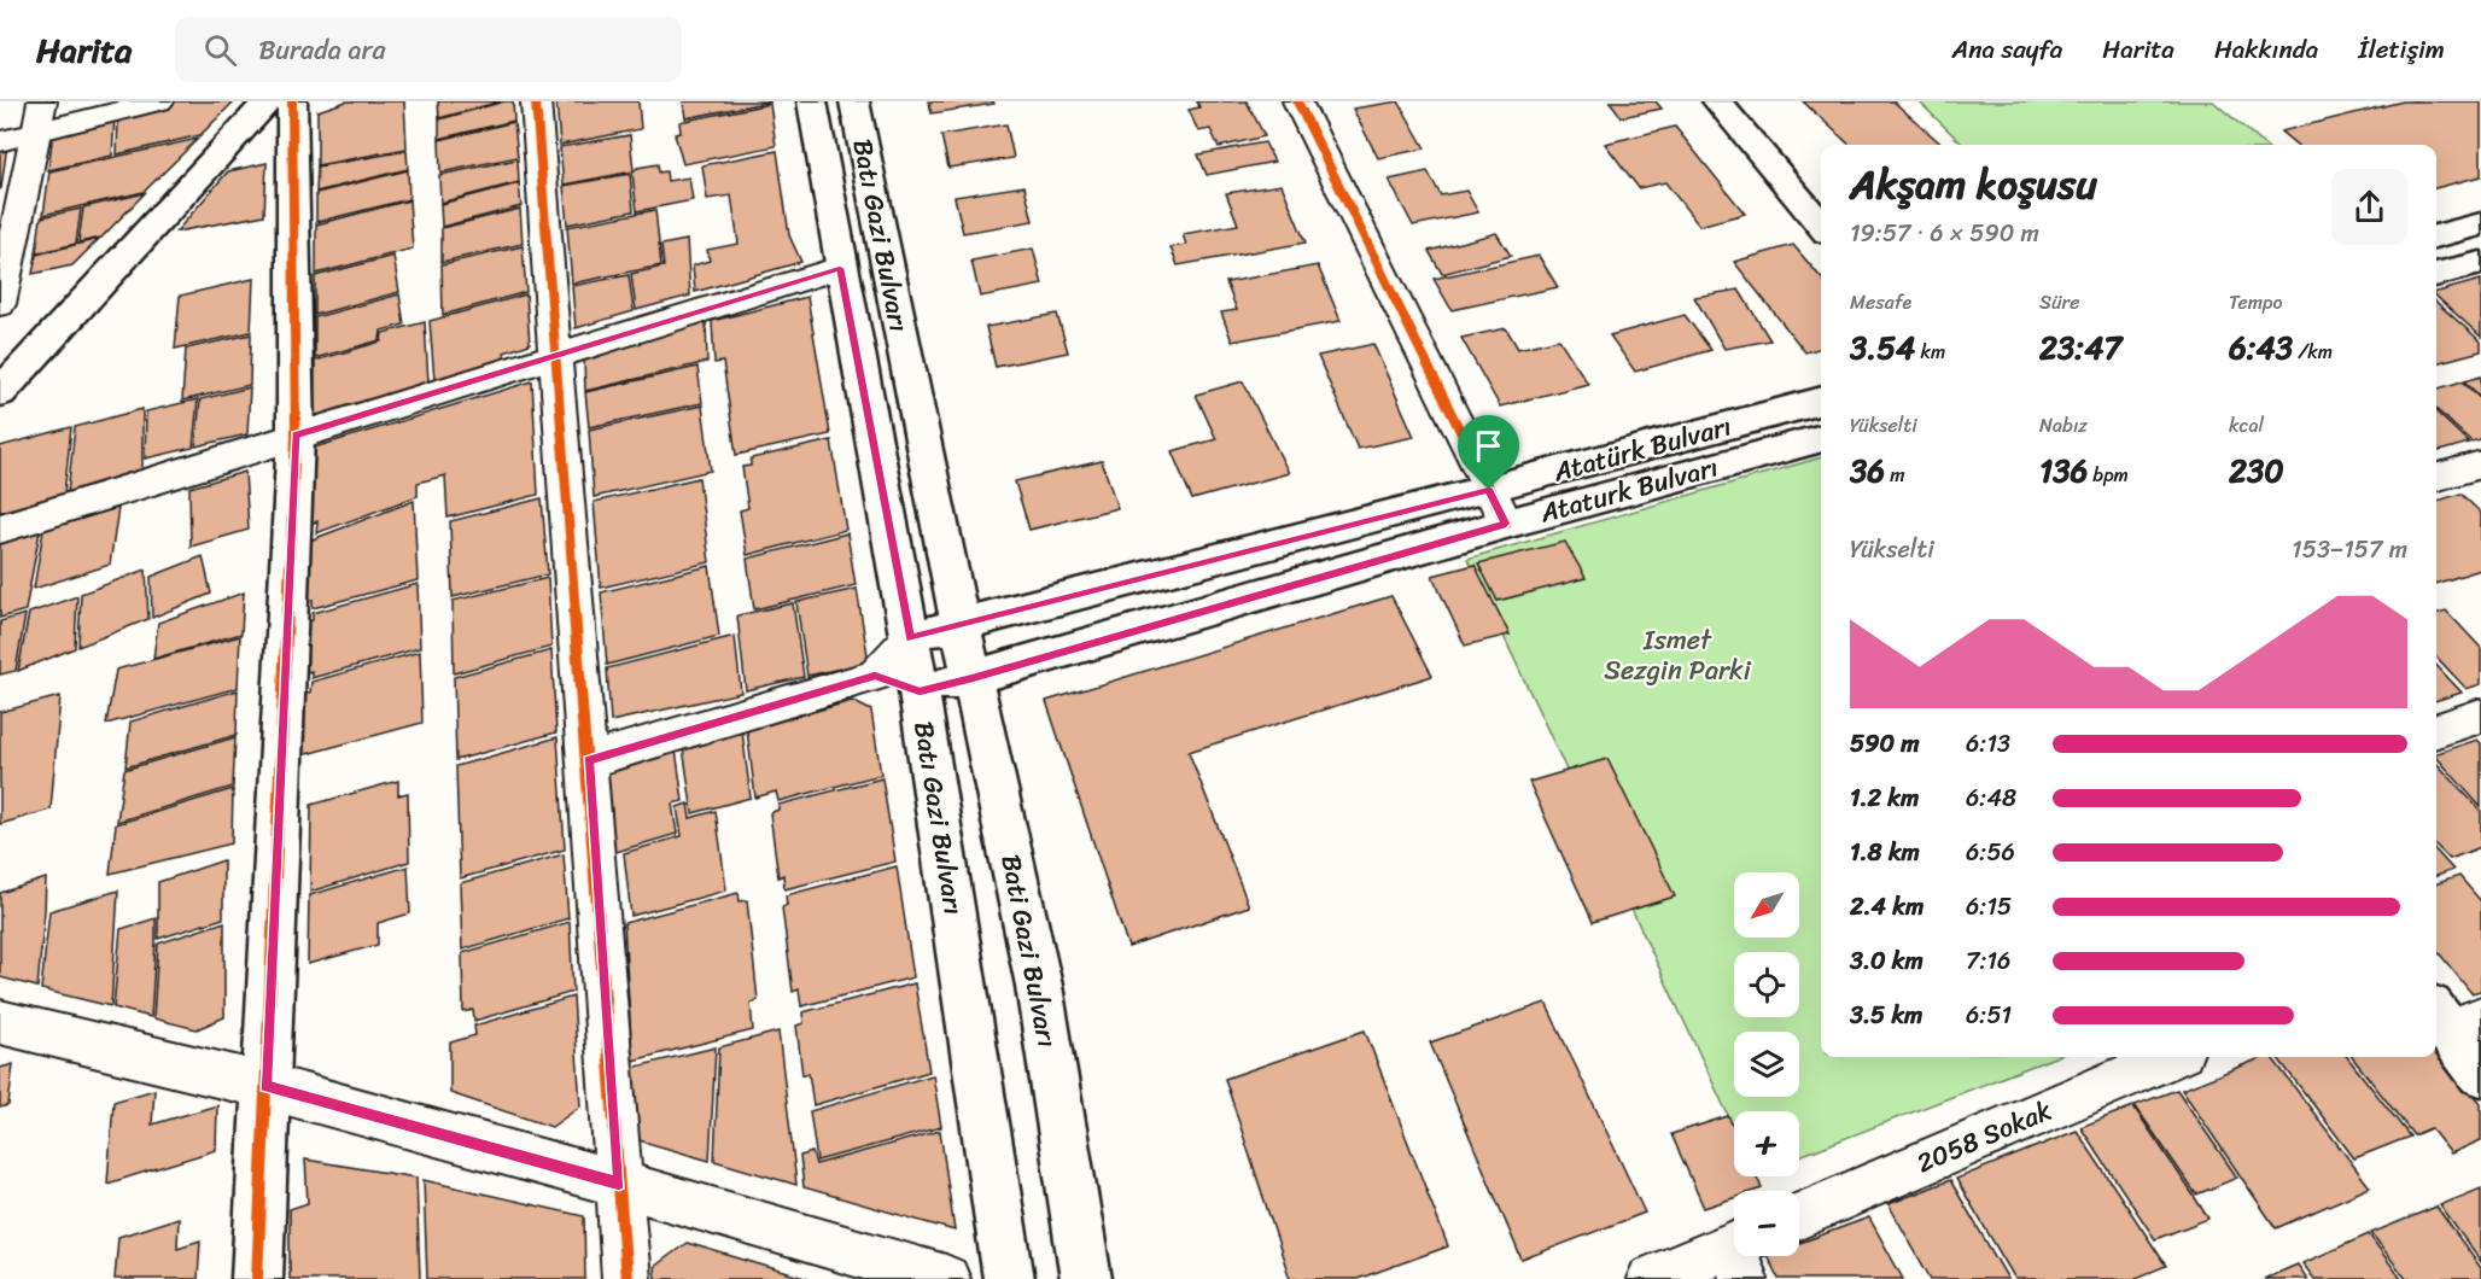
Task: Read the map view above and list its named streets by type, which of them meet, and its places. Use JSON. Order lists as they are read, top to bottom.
{
  "streets": {
    "main road": [
      "Batı Gazi Bulvarı",
      "Atatürk Bulvarı",
      "Ataturk Bulvarı",
      "Bati Gazi Bulvarı"
    ],
    "street": ["2058 Sokak"]
  },
  "crossings": [
    ["Batı Gazi Bulvarı", "Atatürk Bulvarı"],
    ["Batı Gazi Bulvarı", "Ataturk Bulvarı"],
    ["Batı Gazi Bulvarı", "Bati Gazi Bulvarı"],
    ["Atatürk Bulvarı", "Bati Gazi Bulvarı"],
    ["Ataturk Bulvarı", "Bati Gazi Bulvarı"]
  ],
  "parks": ["Ismet Sezgin Parki"],
  "north": "bottom left",
  "page": {
    "header": "Harita",
    "search": "Burada ara",
    "nav": [
      "Ana sayfa",
      "Harita",
      "Hakkında",
      "İletişim"
    ],
    "heading": ["Akşam koşusu", "19:57 · 6 × 590 m"],
    "stats": [
      ["Mesafe", "3.54 km"],
      ["Süre", "23:47"],
      ["Tempo", "6:43 /km"],
      ["Yükselti", "36 m"],
      ["Nabız", "136 bpm"],
      ["kcal", "230"]
    ],
    "chart": ["Yükselti", "153–157 m"],
    "list": [
      {
        "name": "590 m",
        "note": "6:13"
      },
      {
        "name": "1.2 km",
        "note": "6:48"
      },
      {
        "name": "1.8 km",
        "note": "6:56"
      },
      {
        "name": "2.4 km",
        "note": "6:15"
      },
      {
        "name": "3.0 km",
        "note": "7:16"
      },
      {
        "name": "3.5 km",
        "note": "6:51"
      }
    ],
    "map_buttons": ["+", "−"]
  }
}
